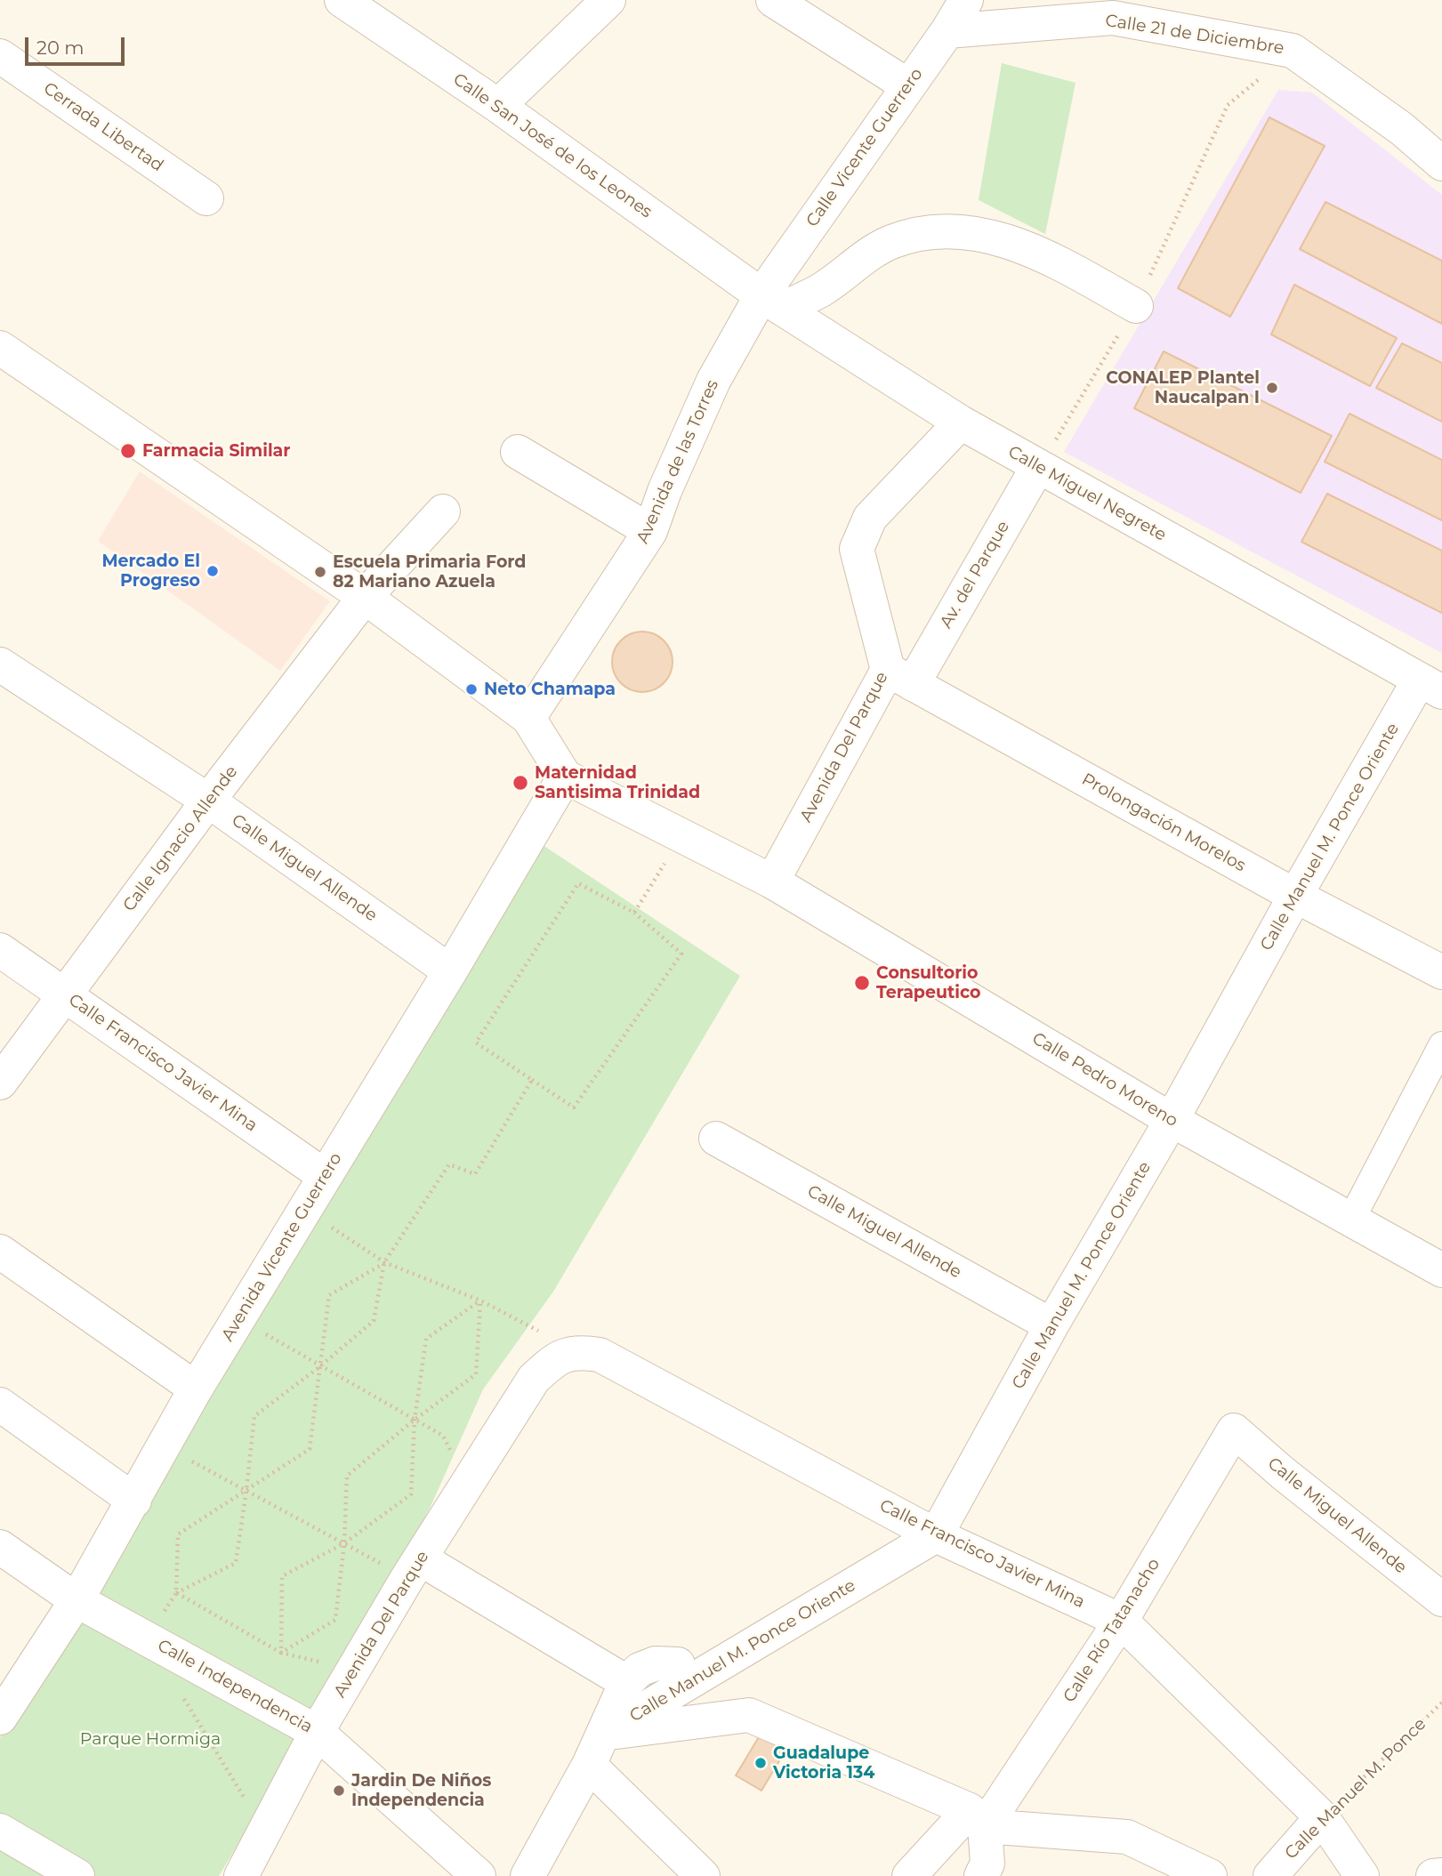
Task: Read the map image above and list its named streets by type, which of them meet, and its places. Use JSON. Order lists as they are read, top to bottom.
{
  "streets": {
    "street": [
      "Calle 21 de Diciembre",
      "Cerrada Libertad",
      "Calle San José de los Leones",
      "Calle Vicente Guerrero",
      "Avenida de las Torres",
      "Calle Miguel Negrete",
      "Av. del Parque",
      "Avenida Del Parque",
      "Prolongación Morelos",
      "Calle Manuel M. Ponce Oriente",
      "Calle Ignacio Allende",
      "Calle Miguel Allende",
      "Calle Francisco Javier Mina",
      "Calle Pedro Moreno",
      "Avenida Vicente Guerrero",
      "Calle Río Tatanacho",
      "Calle Independencia",
      "Calle Manuel M. Ponce"
    ]
  },
  "crossings": [
    ["Calle 21 de Diciembre", "Calle Vicente Guerrero"],
    ["Calle San José de los Leones", "Calle Vicente Guerrero"],
    ["Calle San José de los Leones", "Avenida de las Torres"],
    ["Calle San José de los Leones", "Calle Miguel Negrete"],
    ["Calle Vicente Guerrero", "Avenida de las Torres"],
    ["Calle Vicente Guerrero", "Calle Miguel Negrete"],
    ["Avenida de las Torres", "Calle Miguel Negrete"],
    ["Calle Miguel Negrete", "Av. del Parque"],
    ["Calle Miguel Negrete", "Avenida Del Parque"],
    ["Calle Miguel Negrete", "Calle Manuel M. Ponce Oriente"],
    ["Av. del Parque", "Avenida Del Parque"],
    ["Av. del Parque", "Prolongación Morelos"],
    ["Avenida Del Parque", "Prolongación Morelos"],
    ["Avenida Del Parque", "Calle Francisco Javier Mina"],
    ["Avenida Del Parque", "Calle Pedro Moreno"],
    ["Avenida Del Parque", "Calle Independencia"],
    ["Prolongación Morelos", "Calle Manuel M. Ponce Oriente"],
    ["Calle Manuel M. Ponce Oriente", "Calle Miguel Allende"],
    ["Calle Manuel M. Ponce Oriente", "Calle Francisco Javier Mina"],
    ["Calle Manuel M. Ponce Oriente", "Calle Pedro Moreno"],
    ["Calle Ignacio Allende", "Calle Miguel Allende"],
    ["Calle Ignacio Allende", "Calle Francisco Javier Mina"],
    ["Calle Miguel Allende", "Avenida Vicente Guerrero"],
    ["Calle Miguel Allende", "Calle Río Tatanacho"],
    ["Calle Francisco Javier Mina", "Avenida Vicente Guerrero"],
    ["Calle Francisco Javier Mina", "Calle Río Tatanacho"],
    ["Calle Francisco Javier Mina", "Calle Manuel M. Ponce"],
    ["Calle Pedro Moreno", "Avenida Vicente Guerrero"],
    ["Avenida Vicente Guerrero", "Calle Independencia"]
  ],
  "parks": ["Parque Hormiga"],
  "places": [
    "CONALEP Plantel Naucalpan I",
    "Farmacia Similar",
    "Mercado El Progreso",
    "Escuela Primaria Ford 82 Mariano Azuela",
    "Neto Chamapa",
    "Maternidad Santisima Trinidad",
    "Consultorio Terapeutico",
    "Guadalupe Victoria 134",
    "Jardin De Niños Independencia"
  ],
  "scale_bar": "20 m"
}
